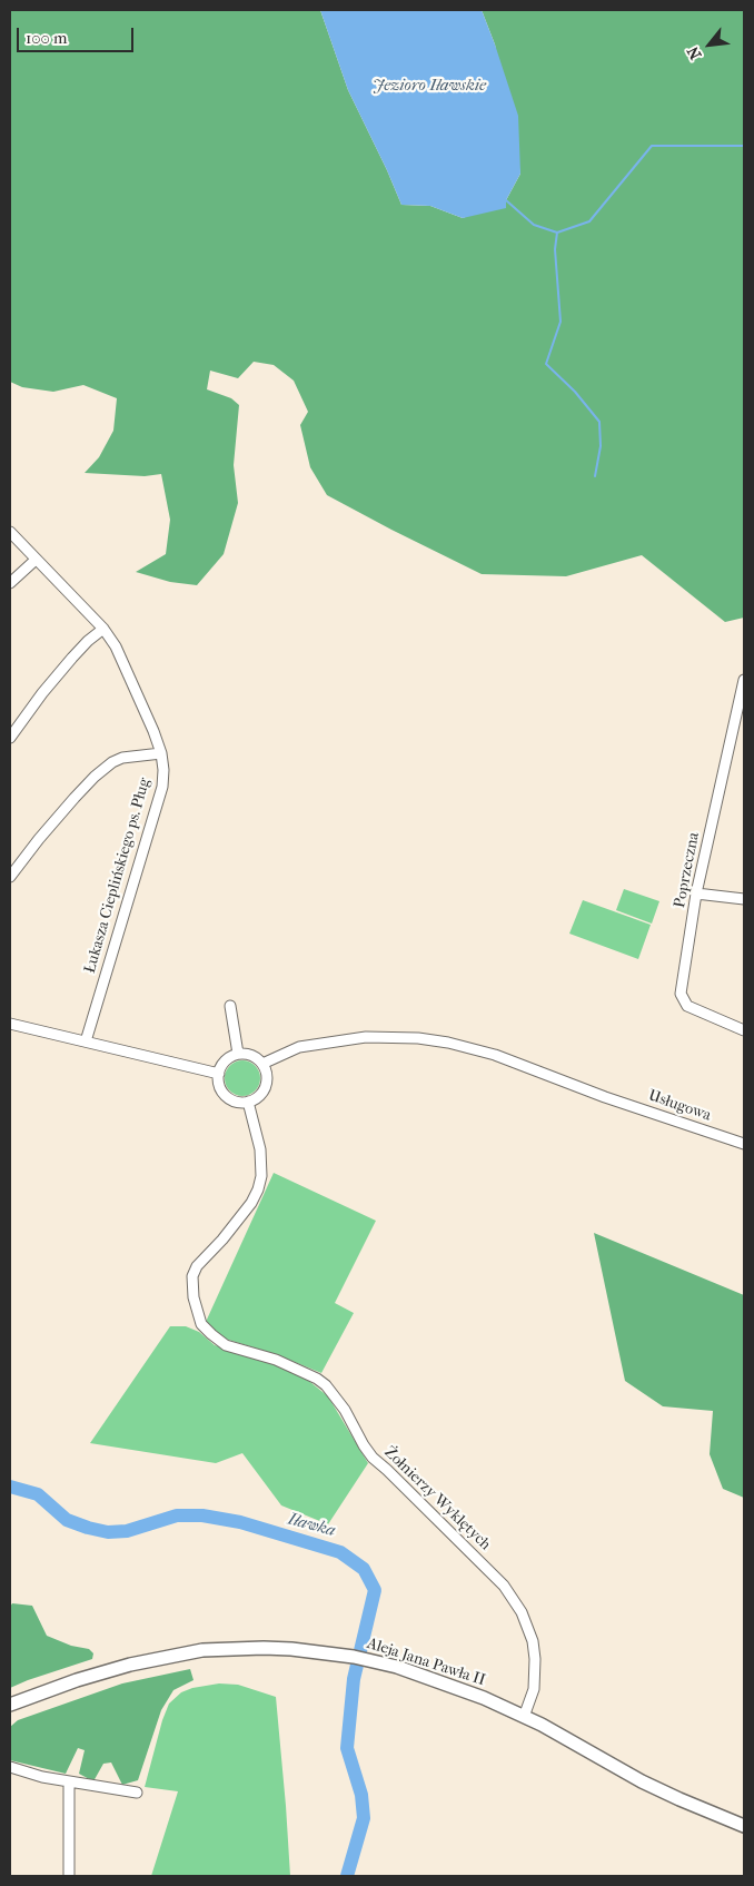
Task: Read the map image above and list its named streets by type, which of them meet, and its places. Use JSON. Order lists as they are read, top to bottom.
{
  "streets": {
    "main road": ["Aleja Jana Pawła II"],
    "street": [
      "Poprzeczna",
      "Łukasza Cieplińskiego ps. Pług",
      "Usługowa",
      "Żołnierzy Wyklętych"
    ]
  },
  "crossings": [
    ["Usługowa", "Żołnierzy Wyklętych"],
    ["Żołnierzy Wyklętych", "Aleja Jana Pawła II"]
  ],
  "water": ["Jezioro Iławskie", "Iławka"],
  "scale_bar": "100 m",
  "north": "bottom left"
}
